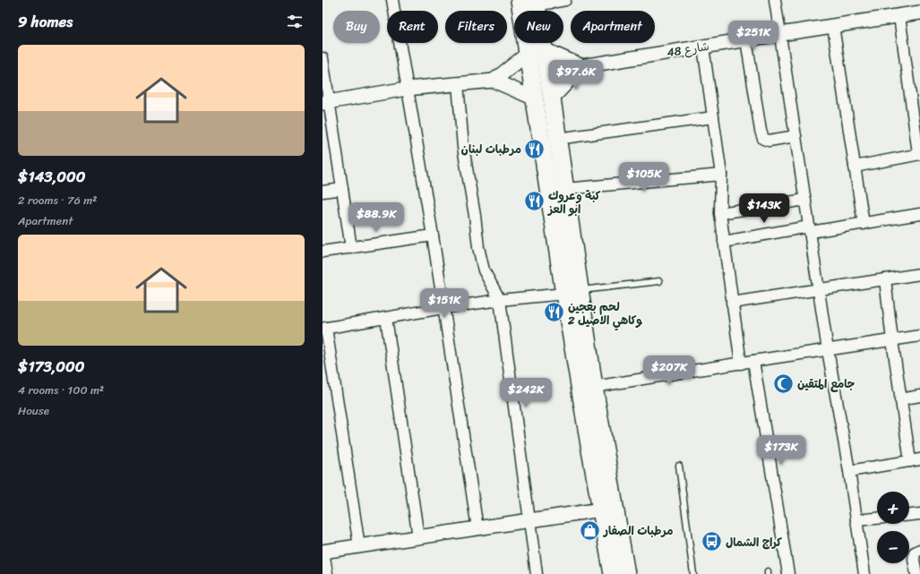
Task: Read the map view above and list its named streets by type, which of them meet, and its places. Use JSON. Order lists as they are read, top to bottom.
{
  "streets": {
    "street": ["شارع 48"]
  },
  "places": {
    "restaurant": ["مرطبات لبنان", "كبة وعروك ابو العز", "لحم بعجين وكاهي الاصيل 2"],
    "mosque": ["جامع المتقين"],
    "shop": ["مرطبات الصفار"],
    "bus stop": ["كراج الشمال"]
  },
  "page": {
    "heading": "9 homes",
    "chip": [
      "Buy",
      "Rent",
      "Filters",
      "New",
      "Apartment"
    ],
    "price": [
      "$251K",
      "$97.6K",
      "$105K",
      "$143K",
      "$88.9K",
      "$151K",
      "$207K",
      "$242K",
      "$173K"
    ],
    "list": [
      {
        "name": "$143,000",
        "note": "2 rooms · 76 m² · Apartment"
      },
      {
        "name": "$173,000",
        "note": "4 rooms · 100 m² · House"
      }
    ],
    "map_buttons": ["+", "−"]
  }
}
